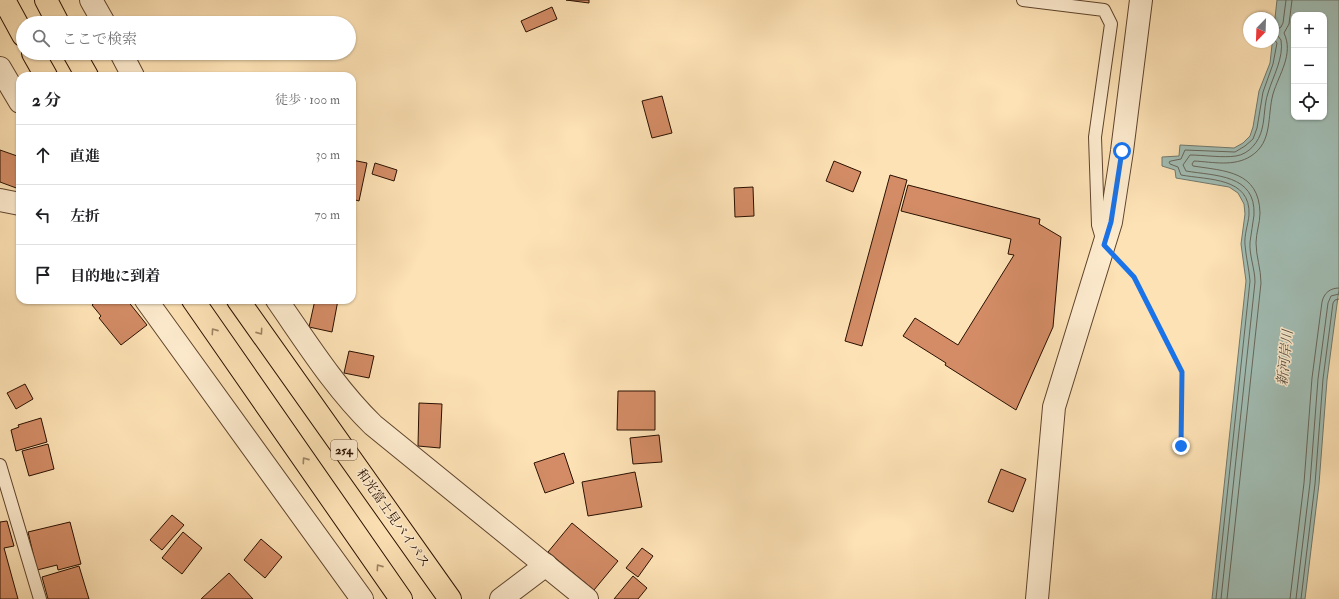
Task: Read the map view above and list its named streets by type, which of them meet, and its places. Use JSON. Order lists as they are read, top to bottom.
{
  "streets": {
    "highway": ["254", "和光富士見バイパス"]
  },
  "water": ["新河岸川"],
  "north": "bottom left",
  "page": {
    "map_buttons": ["+", "−"],
    "search": "ここで検索",
    "heading": ["2 分", "徒歩 · 100 m"],
    "list": [
      ["直進", "30 m"],
      ["左折", "70 m"],
      "目的地に到着"
    ]
  }
}
